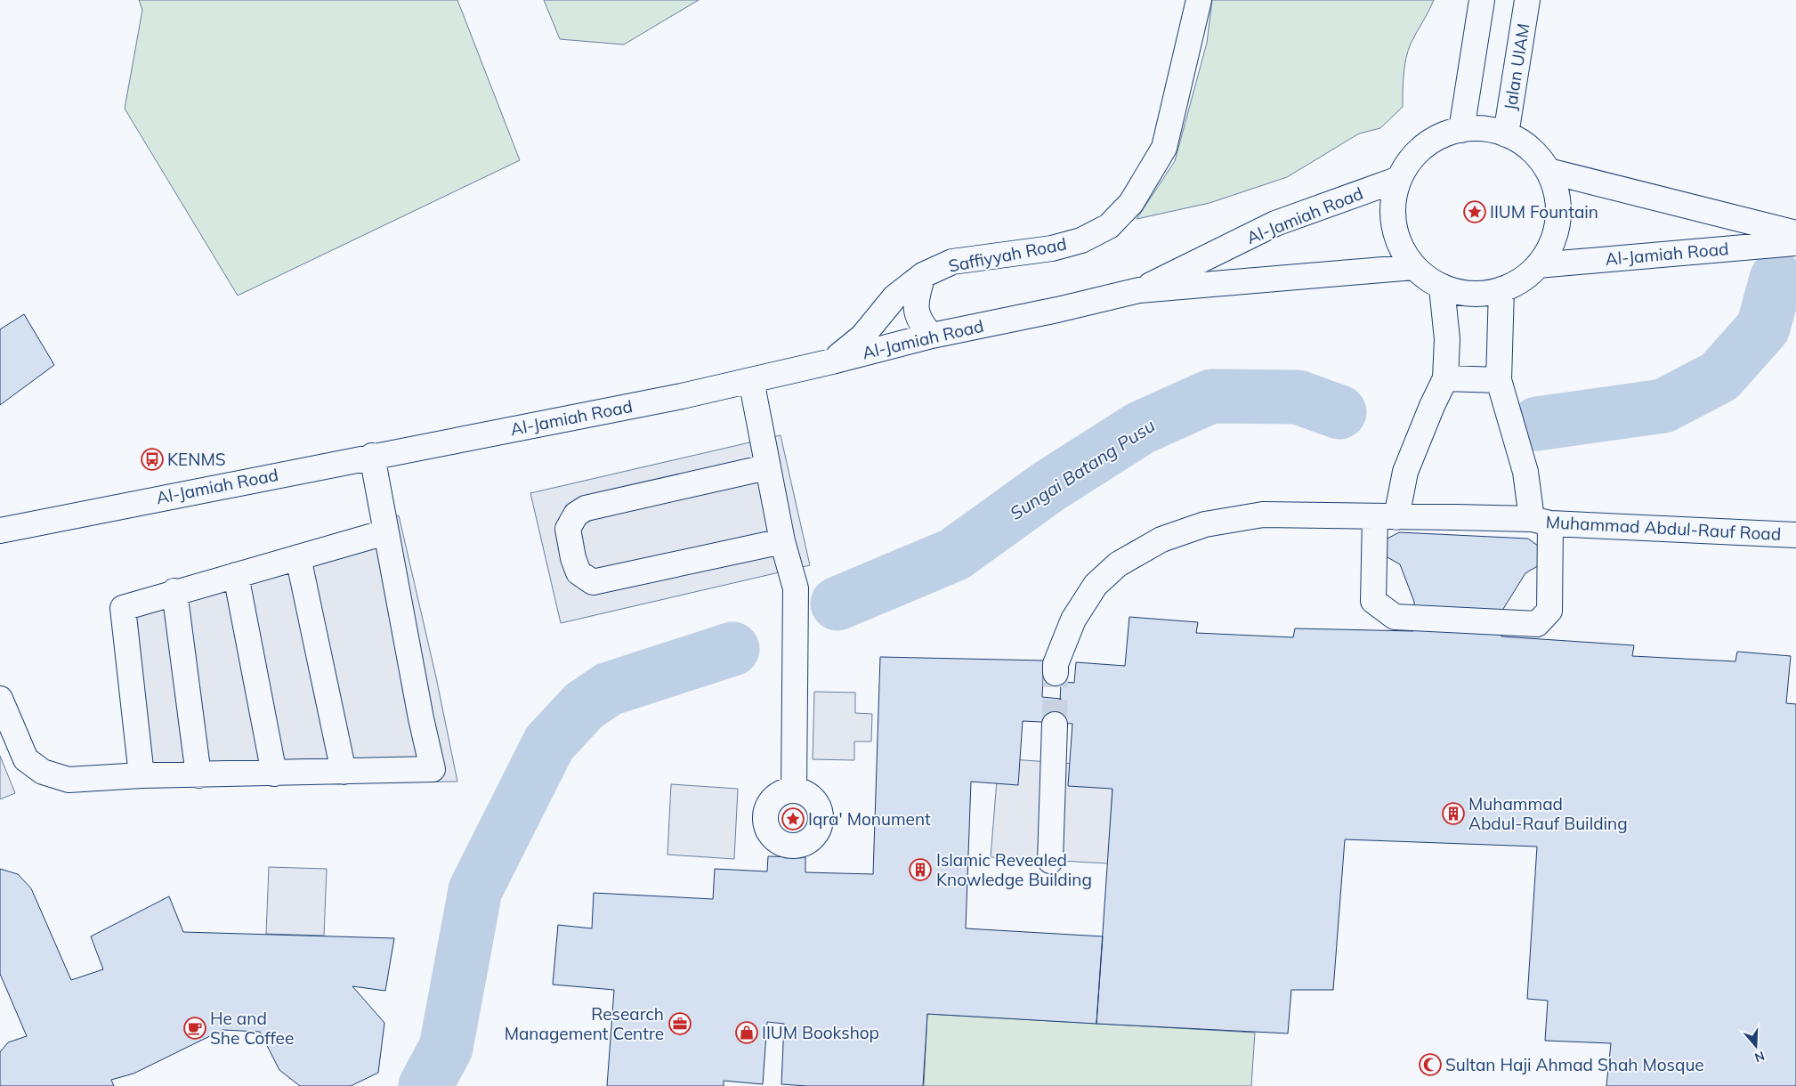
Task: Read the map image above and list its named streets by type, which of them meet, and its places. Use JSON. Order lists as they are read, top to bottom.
{
  "streets": {
    "street": [
      "Jalan UIAM",
      "Al-Jamiah Road",
      "Saffiyyah Road",
      "Muhammad Abdul-Rauf Road"
    ]
  },
  "crossings": [
    ["Al-Jamiah Road", "Saffiyyah Road"]
  ],
  "water": ["Sungai Batang Pusu"],
  "places": {
    "place": ["IIUM Fountain", "Iqra' Monument"],
    "bus stop": ["KENMS"],
    "building": ["Muhammad Abdul-Rauf Building", "Islamic Revealed Knowledge Building"],
    "office": ["Research Management Centre"],
    "cafe": ["He and She Coffee"],
    "shop": ["IIUM Bookshop"],
    "mosque": ["Sultan Haji Ahmad Shah Mosque"]
  },
  "north": "bottom"
}
